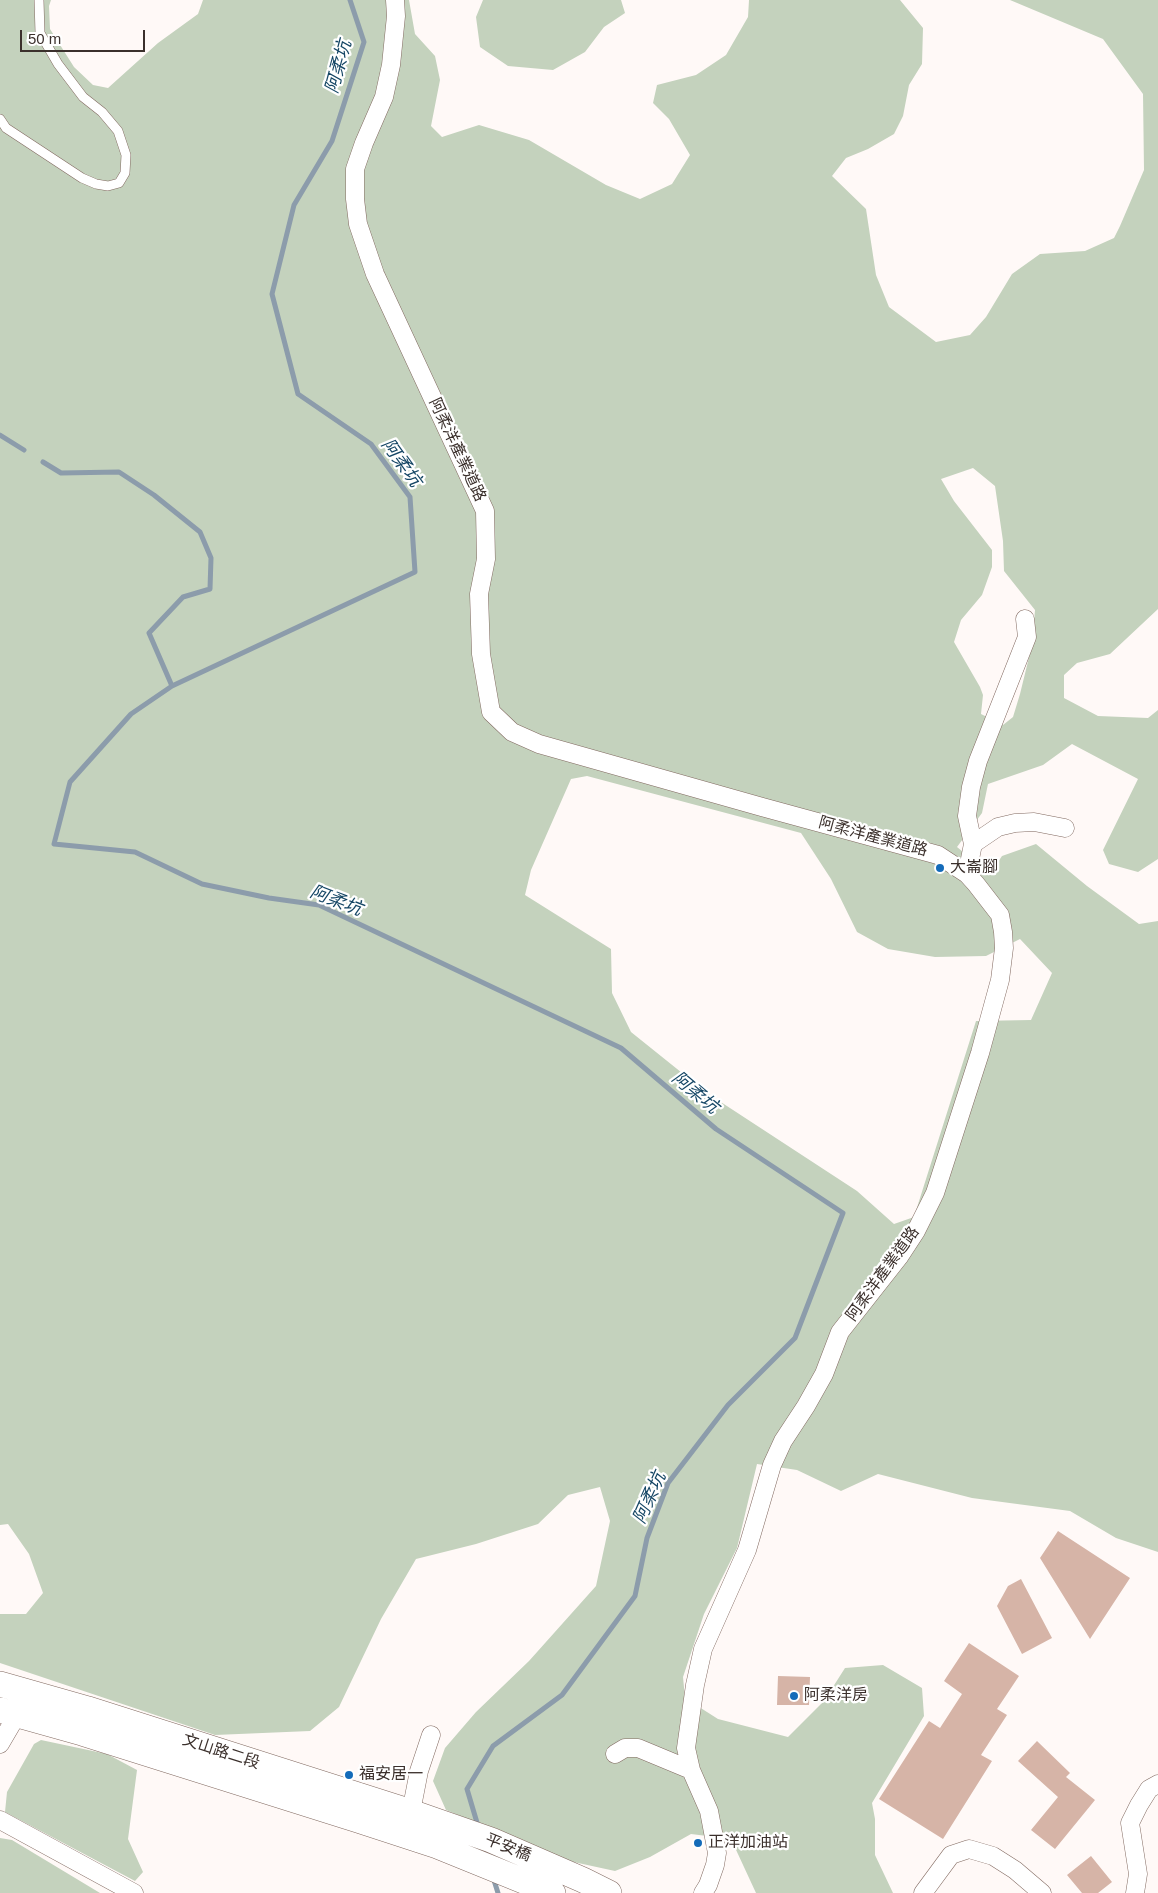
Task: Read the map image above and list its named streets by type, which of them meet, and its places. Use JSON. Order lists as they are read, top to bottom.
{
  "streets": {
    "main road": ["文山路二段", "平安橋"],
    "street": ["阿柔洋產業道路"]
  },
  "crossings": [
    ["文山路二段", "平安橋"]
  ],
  "water": ["阿柔坑"],
  "places": [
    "大崙腳",
    "阿柔洋房",
    "福安居一",
    "正洋加油站"
  ],
  "scale_bar": "50 m"
}
